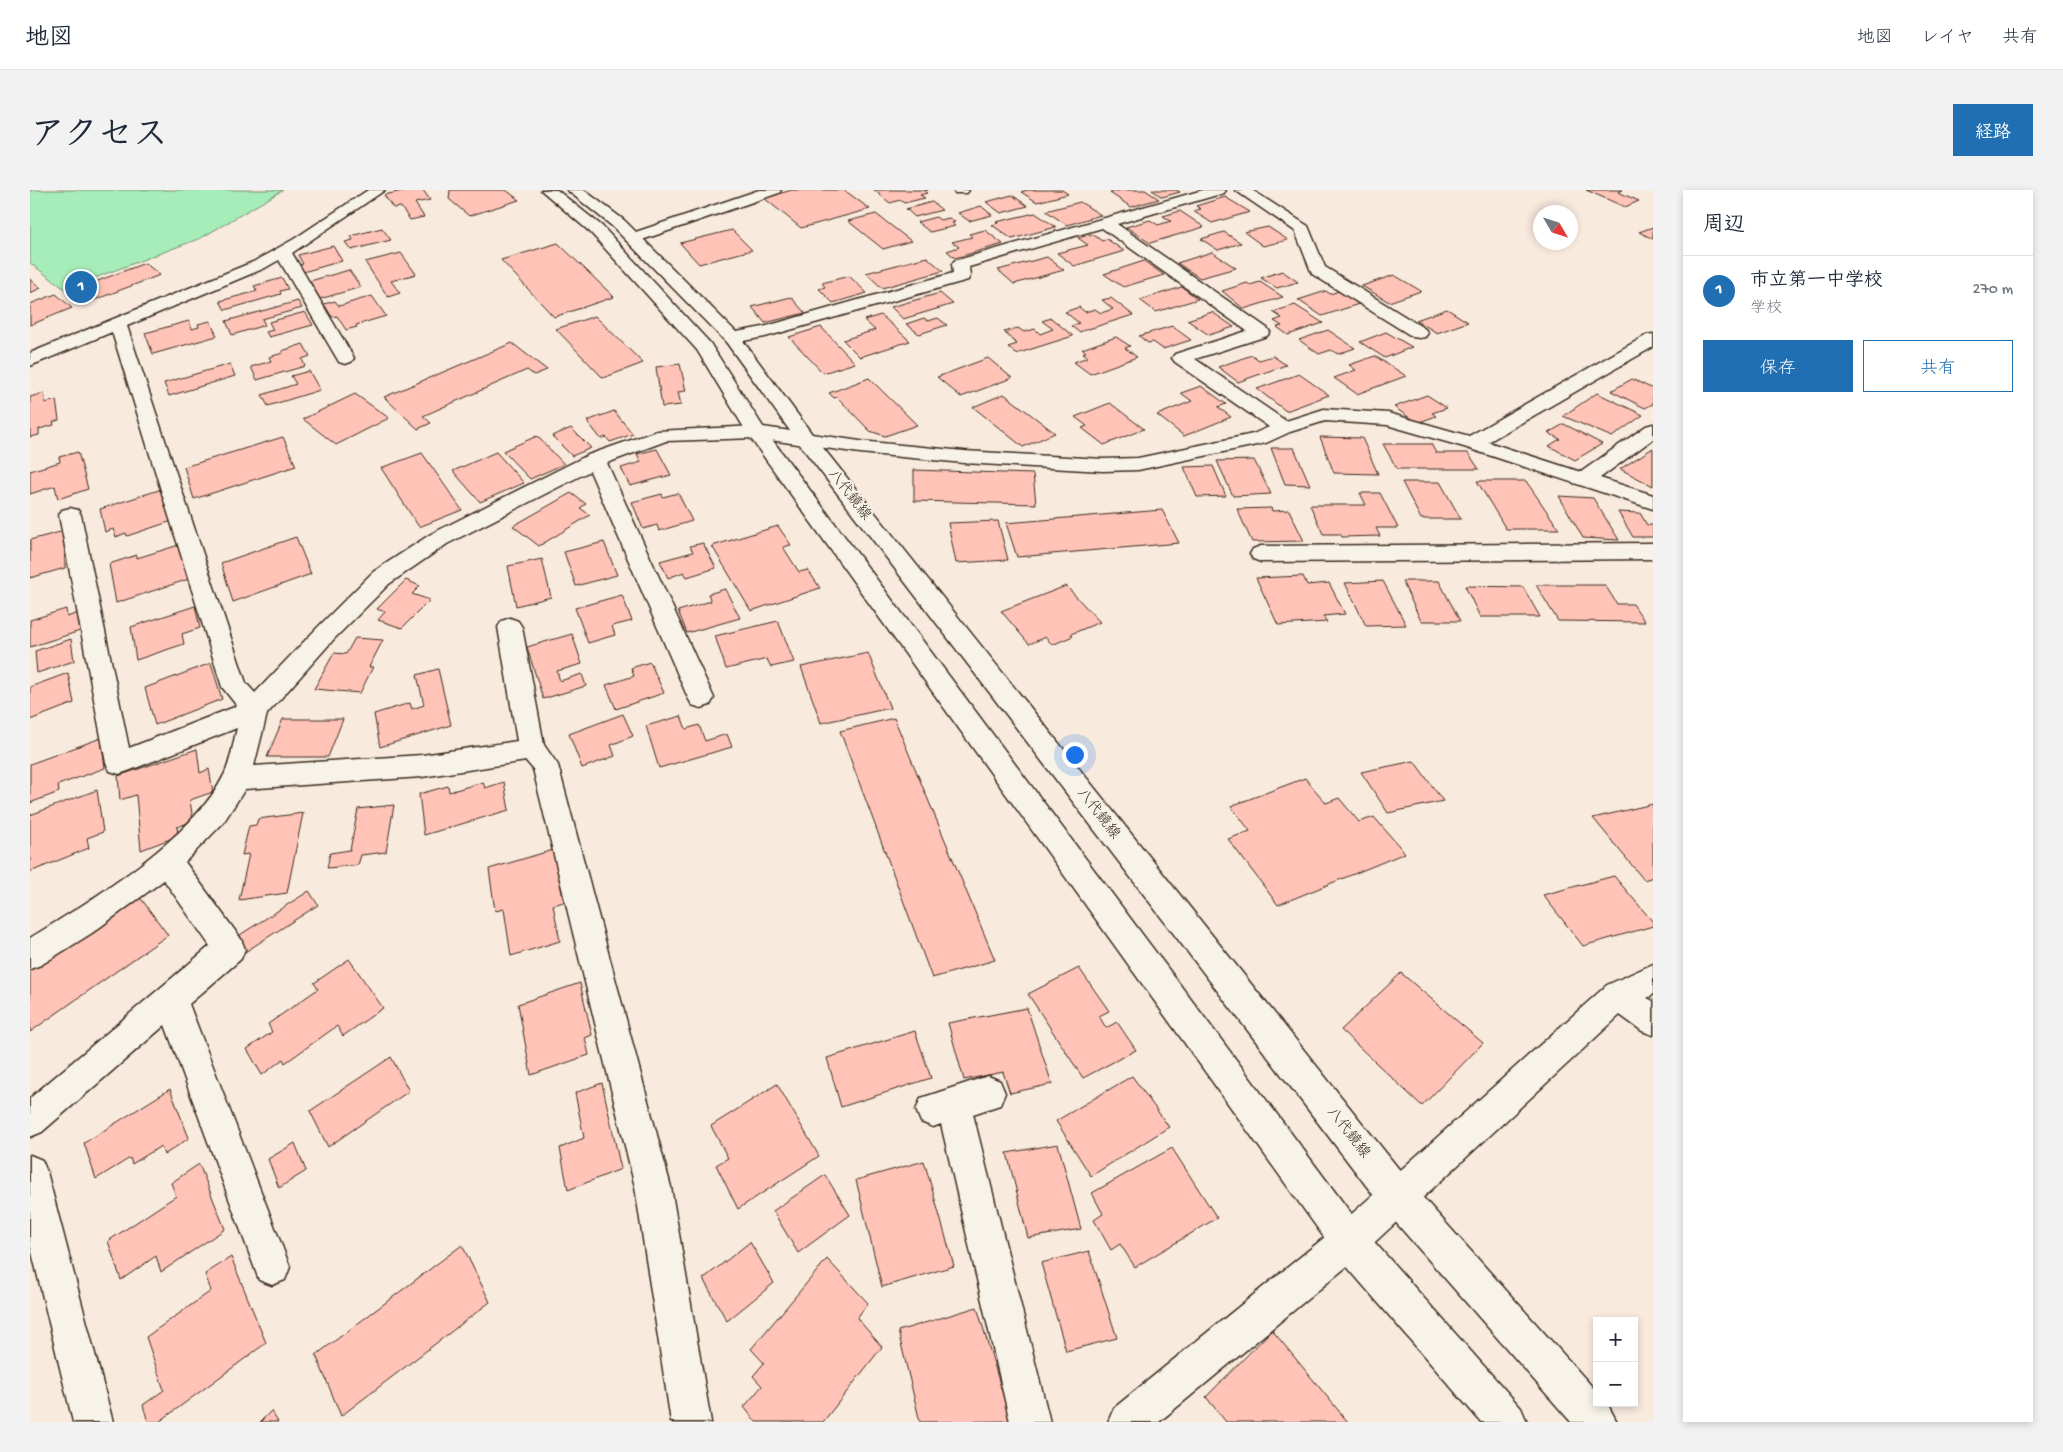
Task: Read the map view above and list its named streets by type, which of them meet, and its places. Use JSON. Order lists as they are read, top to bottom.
{
  "streets": {
    "street": ["八代鏡線"]
  },
  "north": "bottom right",
  "page": {
    "header": "地図",
    "nav": ["地図", "レイヤ", "共有"],
    "title": "アクセス",
    "buttons": [
      "経路",
      ["保存", "共有"]
    ],
    "heading": "周辺",
    "list": [
      {
        "mark": "1",
        "name": "市立第一中学校",
        "note": "学校",
        "value": "270 m"
      }
    ],
    "pins": "1",
    "map_buttons": ["+", "−"]
  }
}
